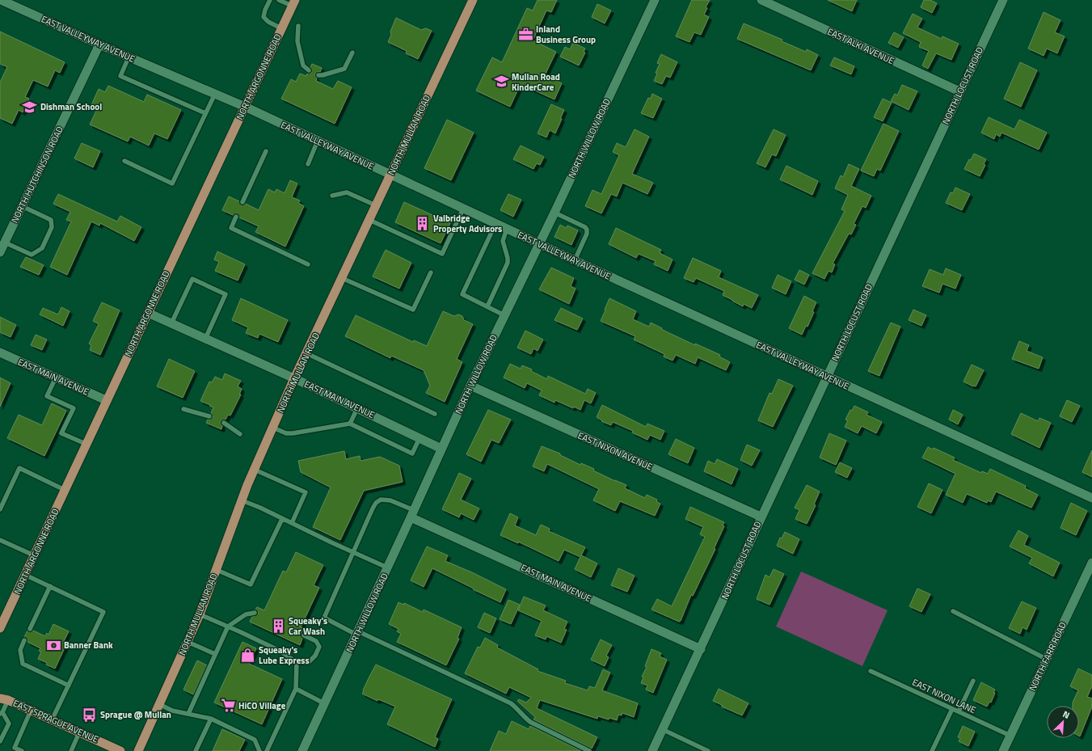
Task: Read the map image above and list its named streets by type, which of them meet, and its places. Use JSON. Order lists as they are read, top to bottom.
{
  "streets": {
    "main road": ["NORTH ARGONNE ROAD", "NORTH MULLAN ROAD", "EAST SPRAGUE AVENUE"],
    "street": [
      "EAST VALLEYWAY AVENUE",
      "EAST ALKI AVENUE",
      "NORTH LOCUST ROAD",
      "NORTH WILLOW ROAD",
      "NORTH HUTCHINSON ROAD",
      "EAST MAIN AVENUE",
      "EAST NIXON AVENUE",
      "NORTH FARR ROAD"
    ],
    "lane": ["EAST NIXON LANE"]
  },
  "crossings": [
    ["EAST VALLEYWAY AVENUE", "NORTH ARGONNE ROAD"],
    ["EAST VALLEYWAY AVENUE", "NORTH LOCUST ROAD"],
    ["EAST VALLEYWAY AVENUE", "NORTH MULLAN ROAD"],
    ["EAST VALLEYWAY AVENUE", "NORTH WILLOW ROAD"],
    ["EAST VALLEYWAY AVENUE", "NORTH HUTCHINSON ROAD"],
    ["EAST ALKI AVENUE", "NORTH LOCUST ROAD"],
    ["NORTH ARGONNE ROAD", "EAST MAIN AVENUE"],
    ["NORTH LOCUST ROAD", "EAST MAIN AVENUE"],
    ["NORTH LOCUST ROAD", "EAST NIXON AVENUE"],
    ["NORTH MULLAN ROAD", "EAST MAIN AVENUE"],
    ["NORTH WILLOW ROAD", "EAST MAIN AVENUE"],
    ["NORTH WILLOW ROAD", "EAST NIXON AVENUE"],
    ["NORTH FARR ROAD", "EAST NIXON LANE"]
  ],
  "places": {
    "office": ["Inland Business Group"],
    "school or university": ["Mullan Road KinderCare", "Dishman School"],
    "building": ["Valbridge Property Advisors", "Squeaky's Car Wash"],
    "bank": ["Banner Bank"],
    "shop": ["Squeaky's Lube Express"],
    "supermarket": ["HiCO Village"],
    "bus stop": ["Sprague @ Mullan"]
  },
  "north": "top right"
}
